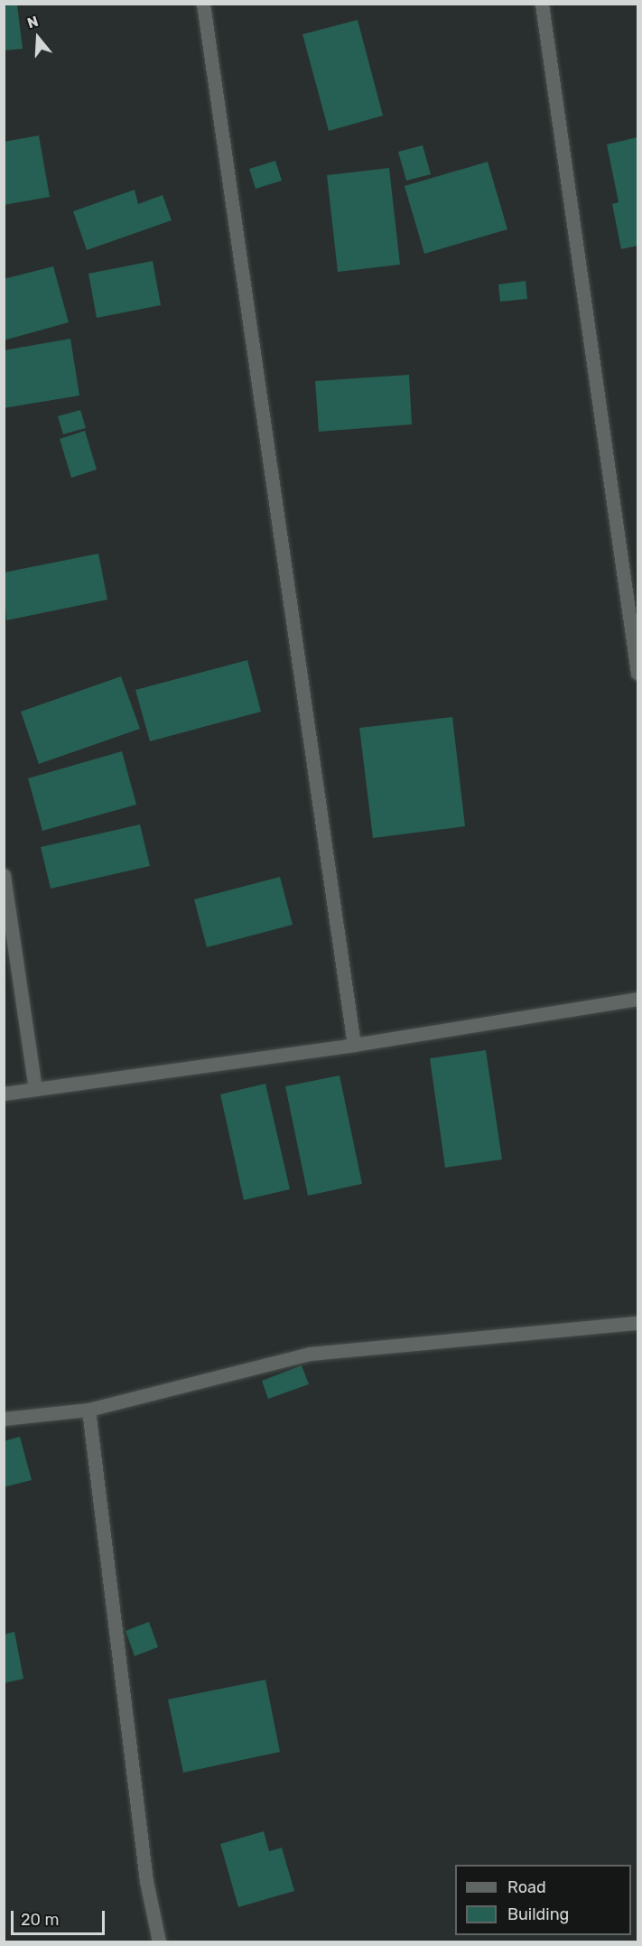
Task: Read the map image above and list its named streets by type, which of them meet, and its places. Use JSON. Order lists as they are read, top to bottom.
{
  "legend": ["Road", "Building"],
  "scale_bar": "20 m",
  "north": "top"
}
